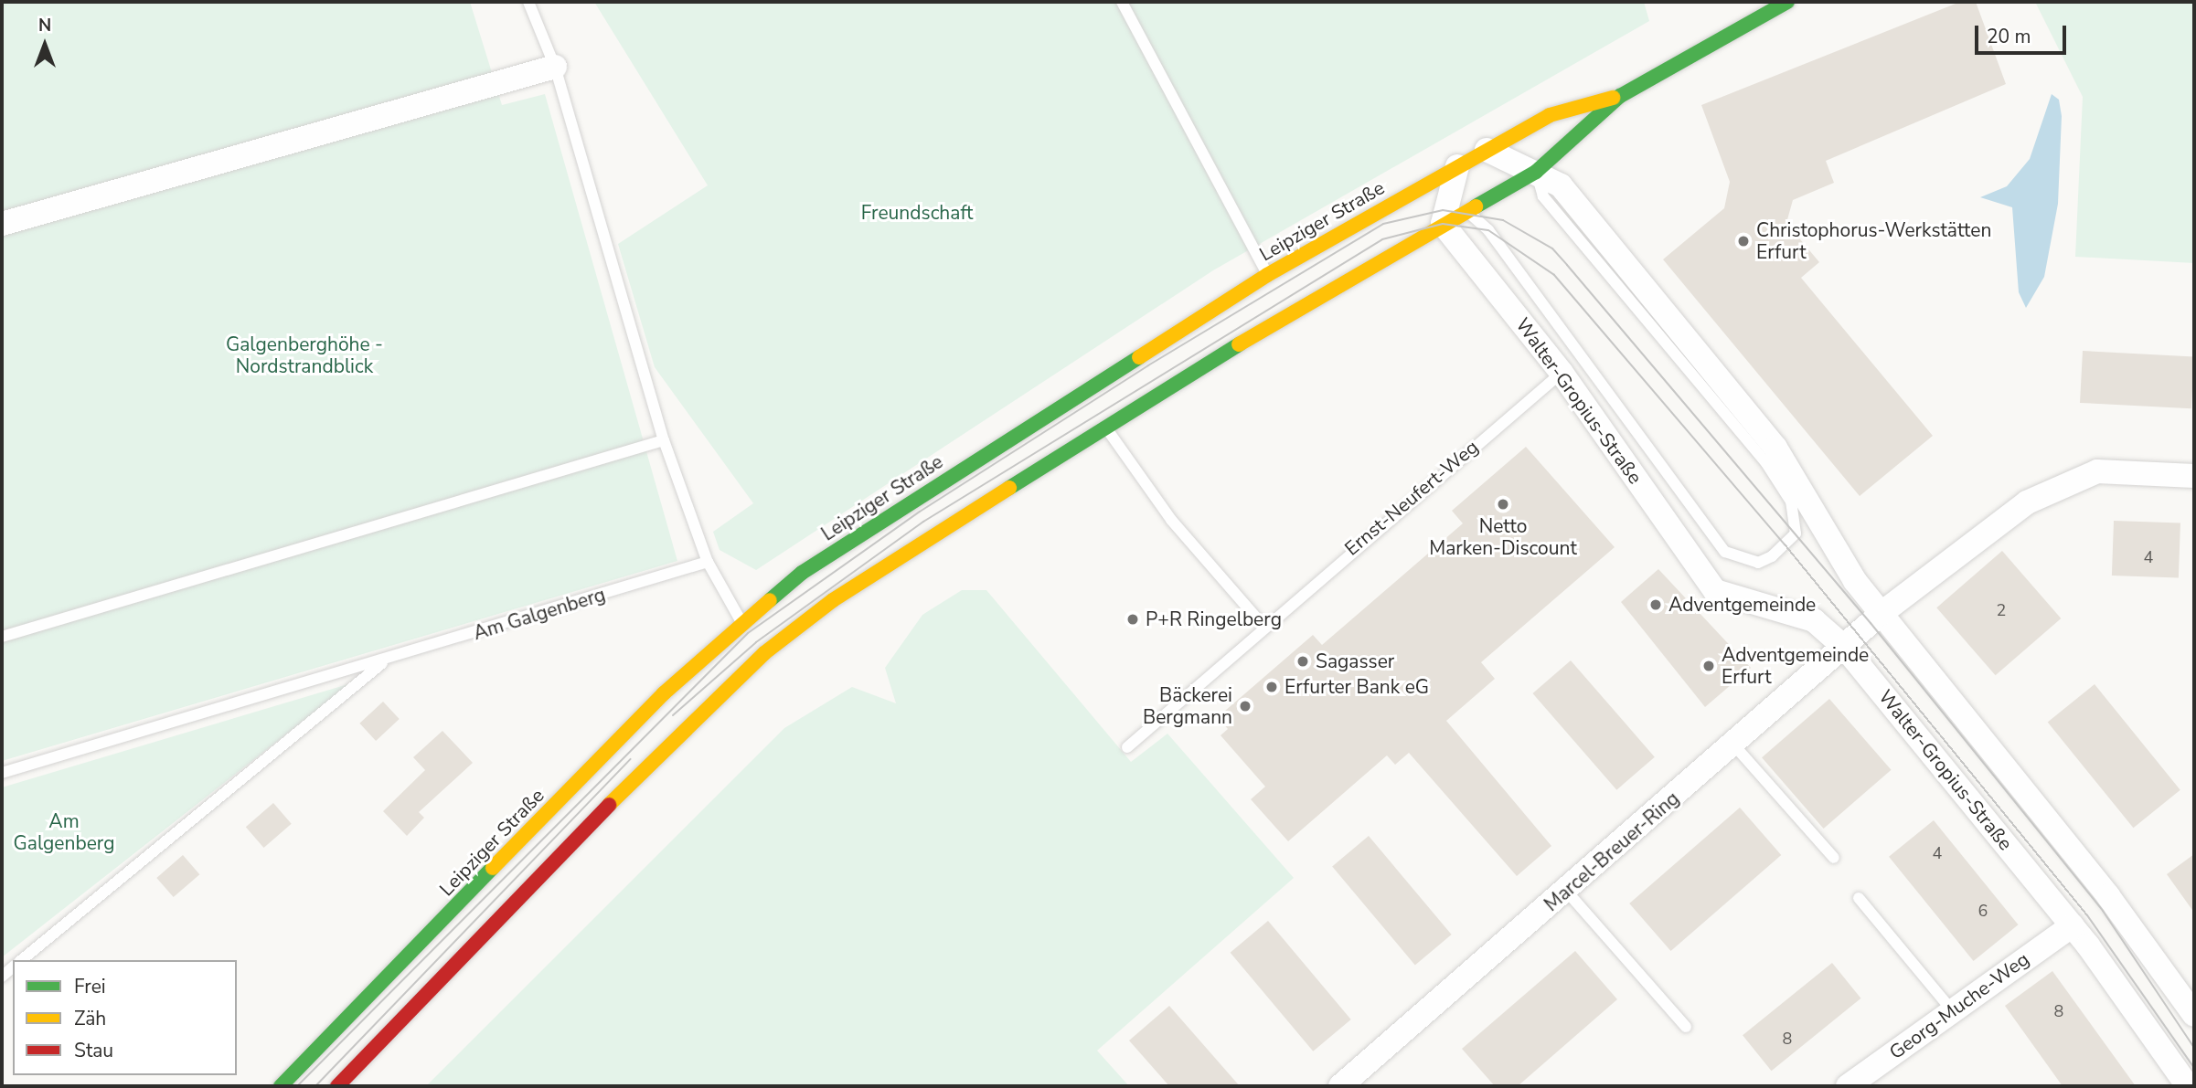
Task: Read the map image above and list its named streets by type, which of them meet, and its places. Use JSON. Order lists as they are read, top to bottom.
{
  "streets": {
    "main road": ["Leipziger Straße"],
    "street": ["Walter-Gropius-Straße", "Marcel-Breuer-Ring", "Georg-Muche-Weg"],
    "lane": ["Ernst-Neufert-Weg", "Am Galgenberg"]
  },
  "crossings": [
    ["Leipziger Straße", "Walter-Gropius-Straße"],
    ["Walter-Gropius-Straße", "Ernst-Neufert-Weg"],
    ["Walter-Gropius-Straße", "Marcel-Breuer-Ring"],
    ["Walter-Gropius-Straße", "Georg-Muche-Weg"]
  ],
  "parks": ["Freundschaft", "Galgenberghöhe - Nordstrandblick", "Am Galgenberg"],
  "places": [
    "Christophorus-Werkstätten Erfurt",
    "Netto Marken-Discount",
    "Adventgemeinde",
    "P+R Ringelberg",
    "Sagasser",
    "Adventgemeinde Erfurt",
    "Erfurter Bank eG",
    "Bäckerei Bergmann"
  ],
  "house_numbers": [
    "4",
    "2",
    "4",
    "6",
    "8",
    "8"
  ],
  "legend": ["Frei", "Zäh", "Stau"],
  "scale_bar": "20 m",
  "north": "top"
}
